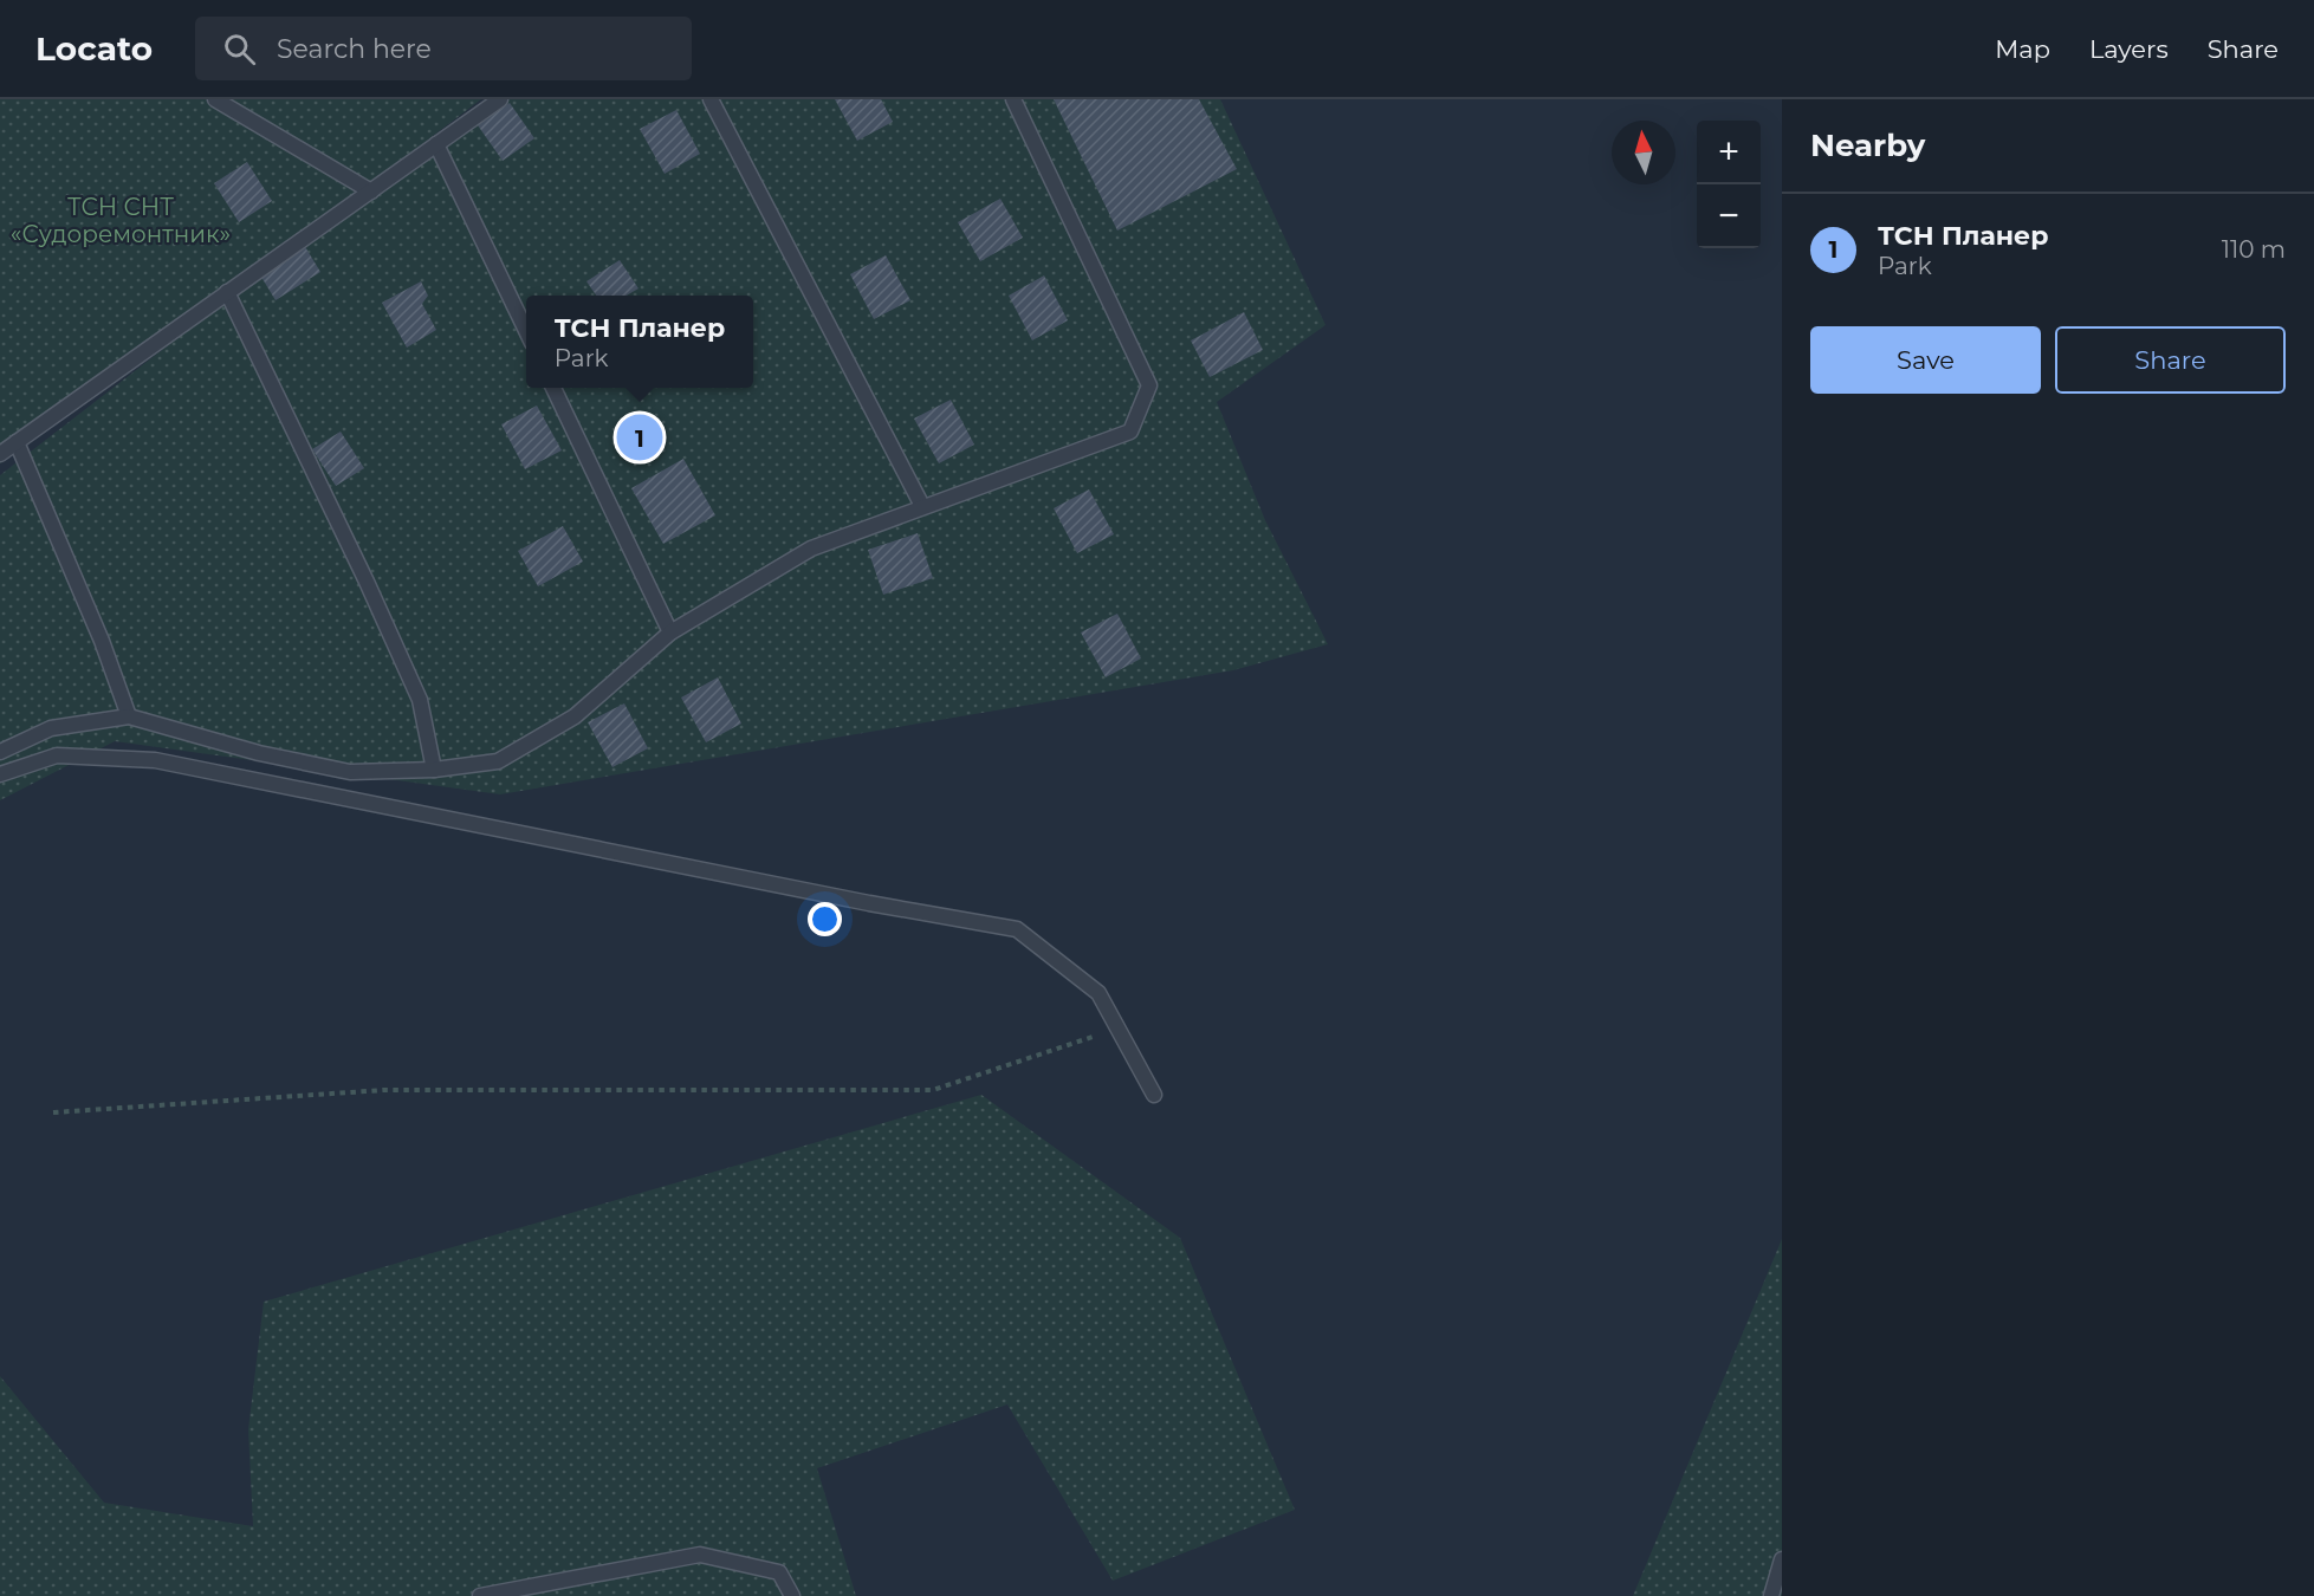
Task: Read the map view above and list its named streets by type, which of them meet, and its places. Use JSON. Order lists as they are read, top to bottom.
{
  "parks": ["ТСН СНТ «Судоремонтник»"],
  "north": "top",
  "page": {
    "header": "Locato",
    "search": "Search here",
    "nav": ["Map", "Layers", "Share"],
    "heading": "Nearby",
    "map_buttons": ["+", "−"],
    "list": [
      {
        "mark": "1",
        "name": "ТСН Планер",
        "note": "Park",
        "value": "110 m"
      }
    ],
    "popup": ["ТСН Планер", "Park"],
    "buttons": ["Save", "Share"],
    "pins": "1"
  }
}
